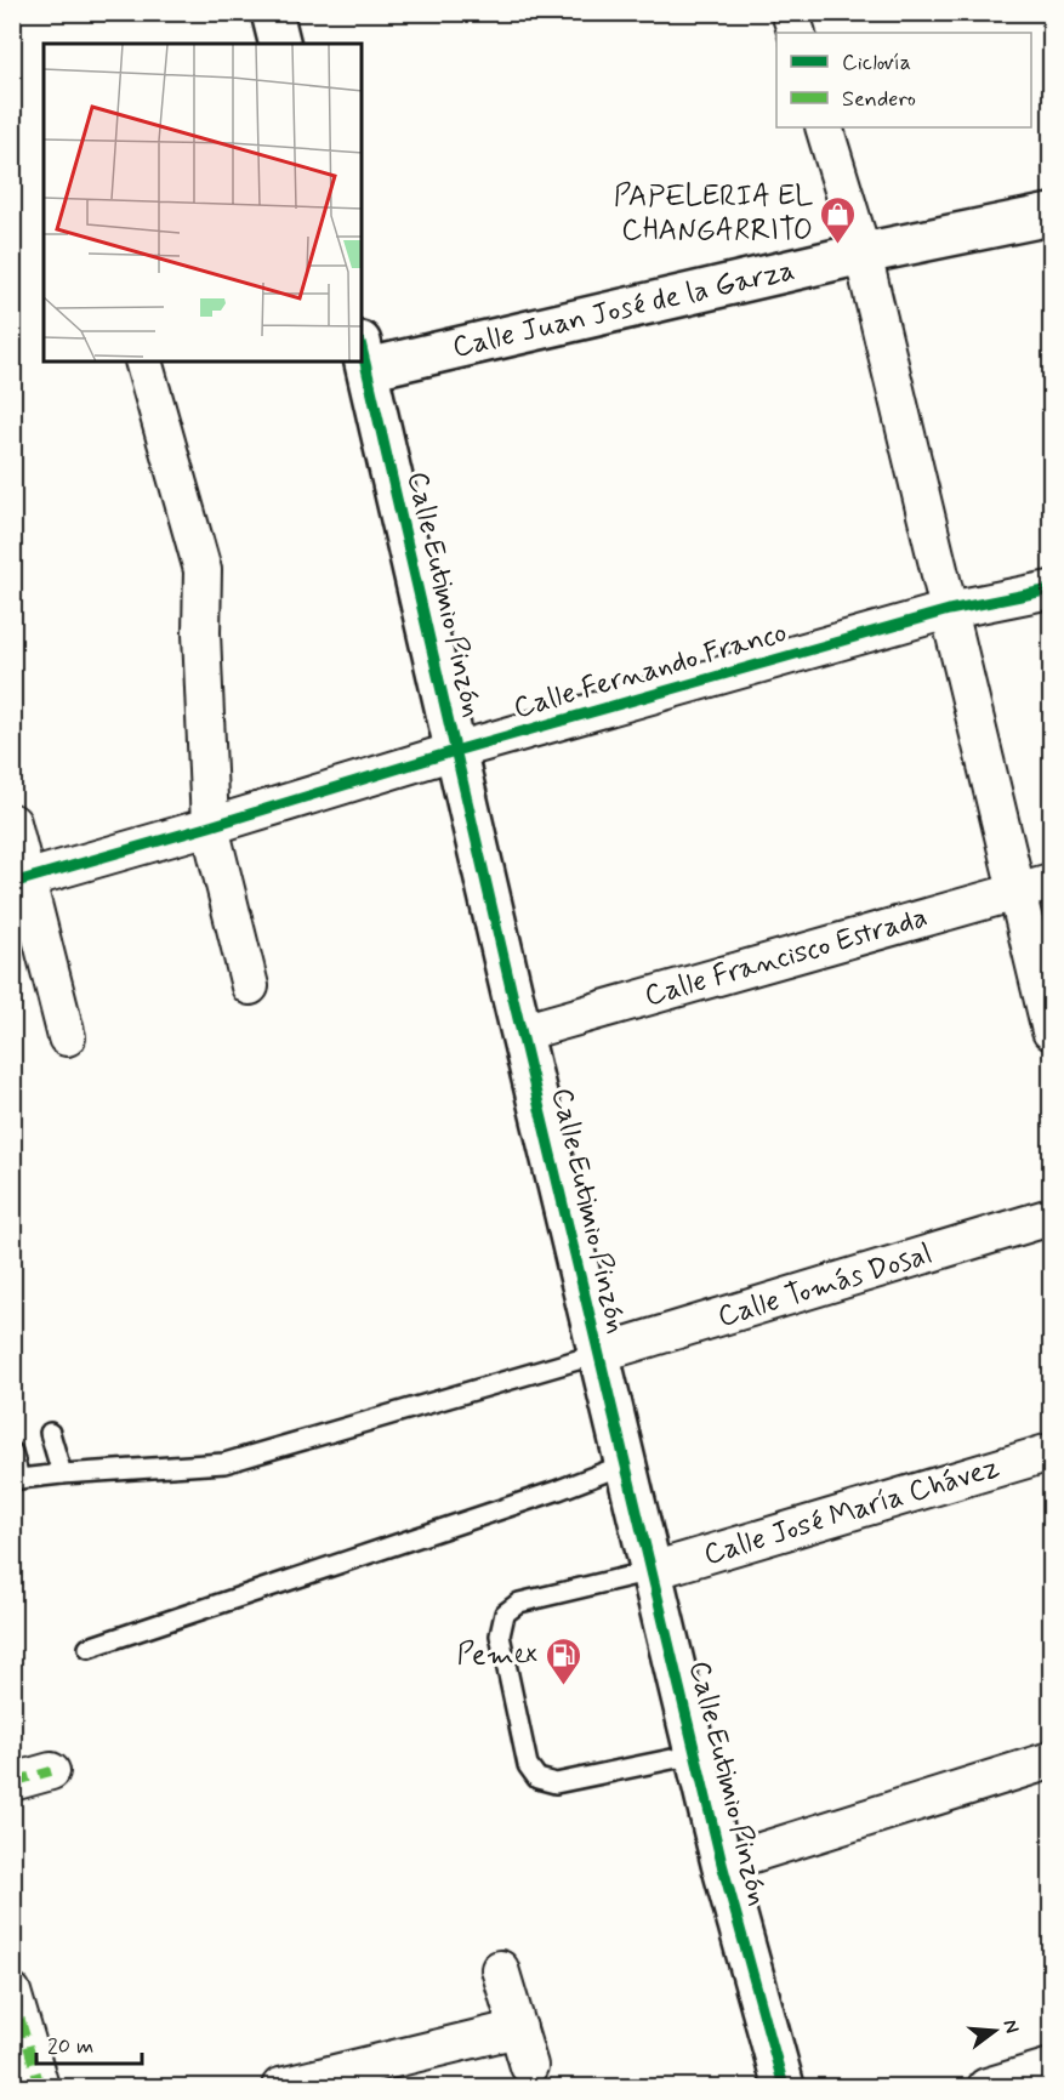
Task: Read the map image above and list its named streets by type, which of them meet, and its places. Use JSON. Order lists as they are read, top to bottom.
{
  "streets": {
    "street": [
      "Calle Juan José de la Garza",
      "Calle Eutimio Pinzón",
      "Calle Fernando Franco",
      "Calle Francisco Estrada",
      "Calle Tomás Dosal",
      "Calle José María Chávez"
    ]
  },
  "crossings": [
    ["Calle Juan José de la Garza", "Calle Eutimio Pinzón"],
    ["Calle Eutimio Pinzón", "Calle Fernando Franco"],
    ["Calle Eutimio Pinzón", "Calle Francisco Estrada"],
    ["Calle Eutimio Pinzón", "Calle Tomás Dosal"],
    ["Calle Eutimio Pinzón", "Calle José María Chávez"]
  ],
  "places": {
    "shop": ["PAPELERIA EL CHANGARRITO"],
    "fuel station": ["Pemex"]
  },
  "legend": ["Ciclovía", "Sendero"],
  "scale_bar": "20 m",
  "north": "right"
}
